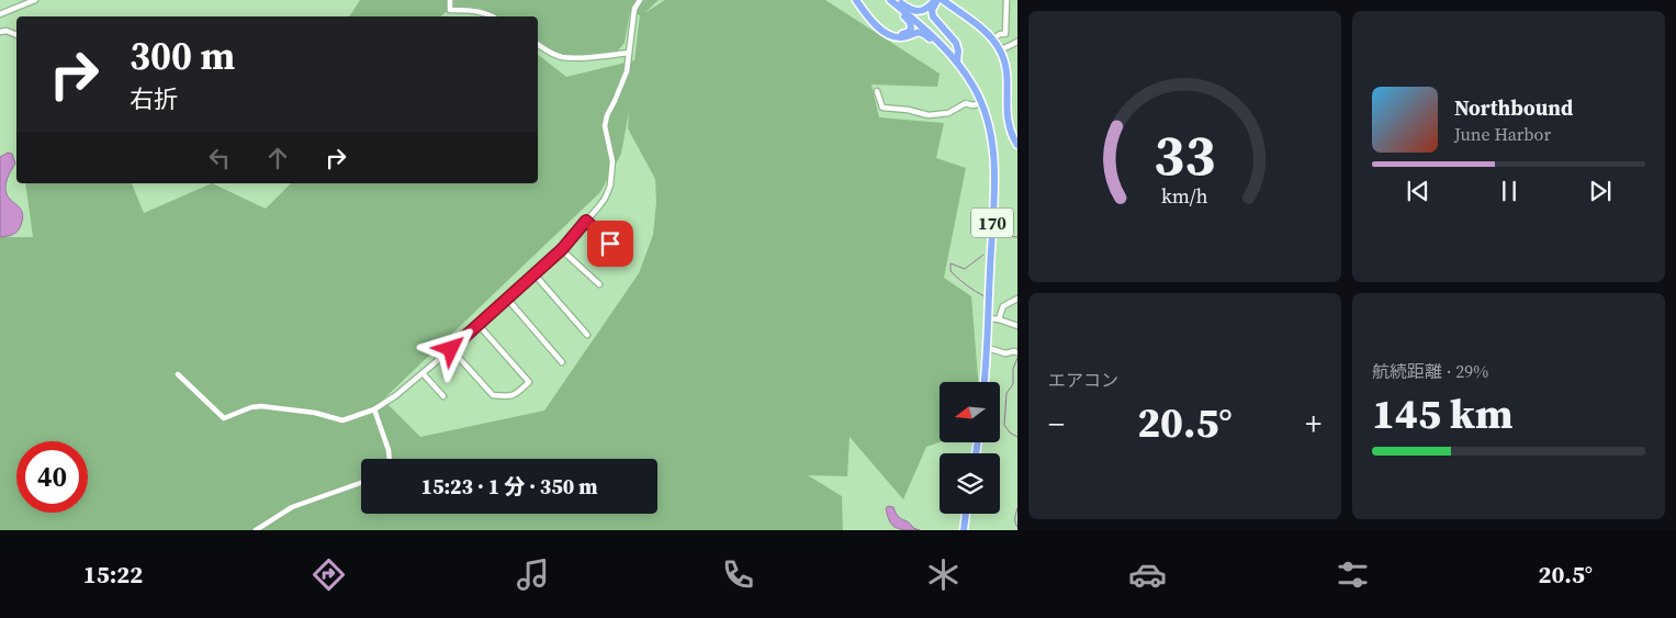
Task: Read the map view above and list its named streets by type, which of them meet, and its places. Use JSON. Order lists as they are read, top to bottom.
{
  "streets": {
    "highway": ["170"]
  },
  "north": "left",
  "page": {
    "turn": ["300 m", "右折"],
    "song": ["Northbound", "June Harbor"],
    "tile": [
      "エアコン",
      ["航続距離 · 29%", "145 km"]
    ],
    "heat": ["−", "20.5°", "+"],
    "limit": "40",
    "trip": "15:23 · 1 分 · 350 m",
    "tabs": ["15:22", "20.5°"],
    "gauge": ["33", "km/h"]
  }
}
